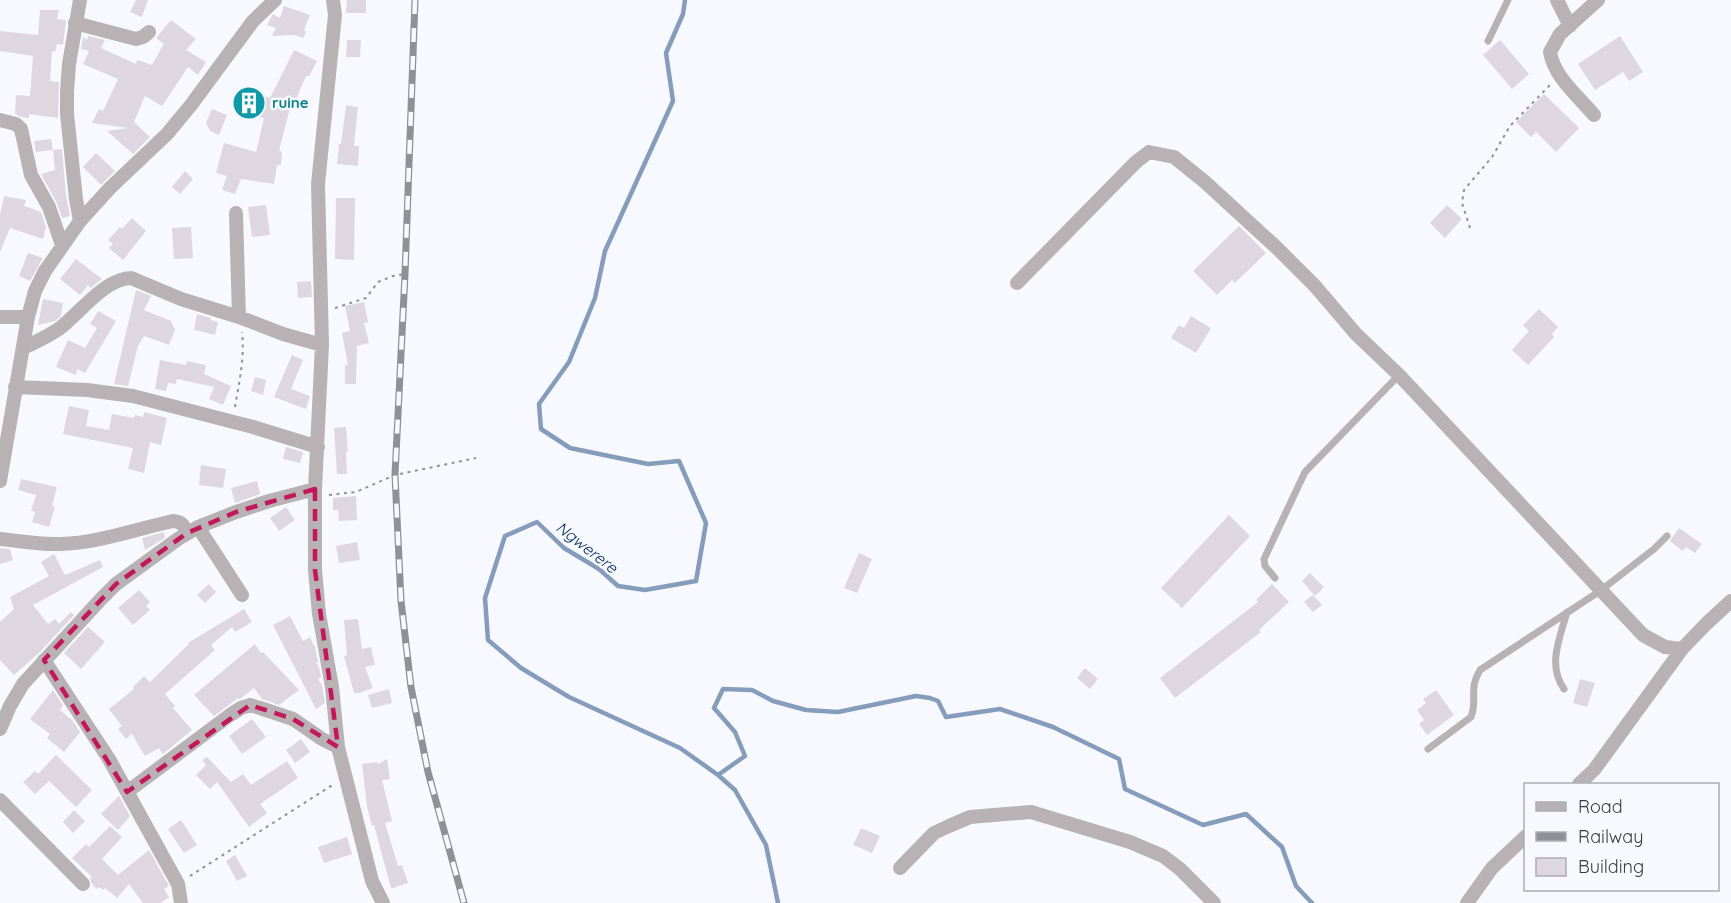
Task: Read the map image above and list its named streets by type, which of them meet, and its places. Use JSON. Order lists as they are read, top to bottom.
{
  "water": ["Ngwerere"],
  "places": {
    "building": ["ruine"]
  },
  "legend": ["Road", "Railway", "Building"]
}
